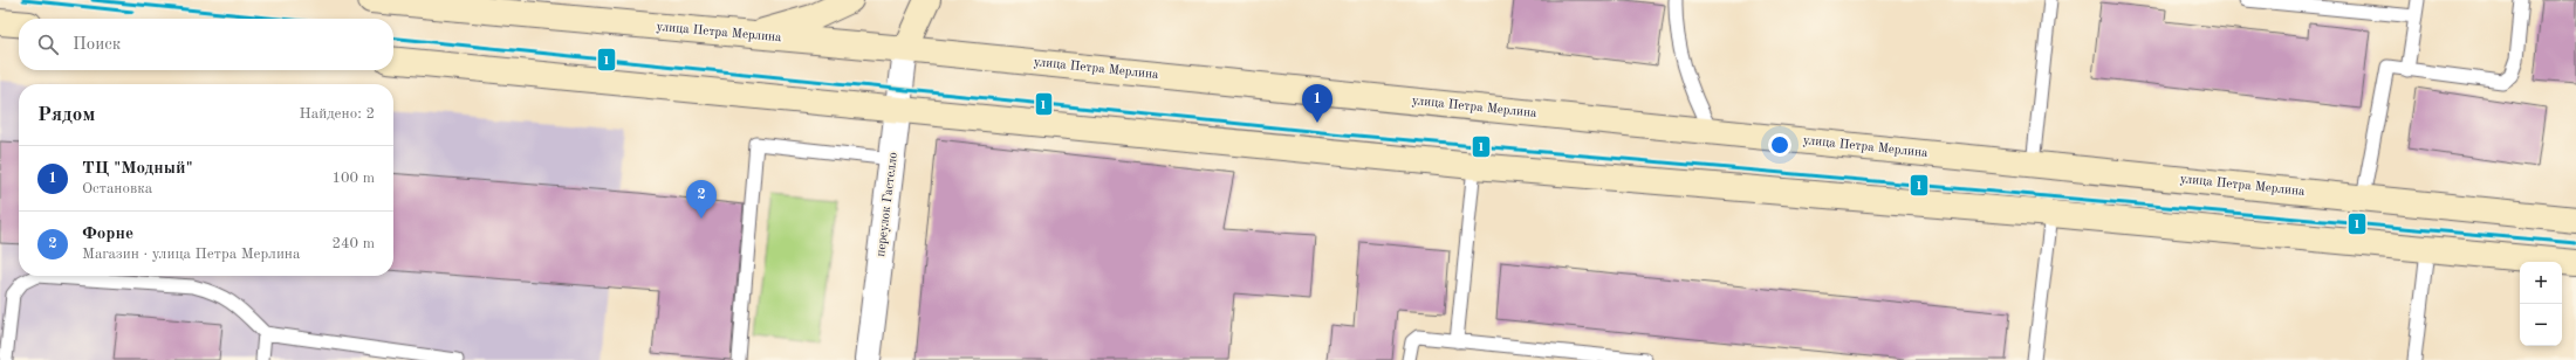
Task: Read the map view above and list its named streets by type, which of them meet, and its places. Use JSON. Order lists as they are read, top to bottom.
{
  "streets": {
    "main road": ["улица Петра Мерлина"],
    "street": ["переулок Гастелло"]
  },
  "crossings": [
    ["улица Петра Мерлина", "переулок Гастелло"]
  ],
  "lines": ["transit line 1"],
  "page": {
    "search": "Поиск",
    "pins": ["1", "2"],
    "heading": ["Рядом", "Найдено: 2"],
    "list": [
      {
        "mark": "1",
        "name": "ТЦ \"Модный\"",
        "note": "Остановка",
        "value": "100 m"
      },
      {
        "mark": "2",
        "name": "Форне",
        "note": "Магазин · улица Петра Мерлина",
        "value": "240 m"
      }
    ],
    "map_buttons": ["+", "−"]
  }
}
